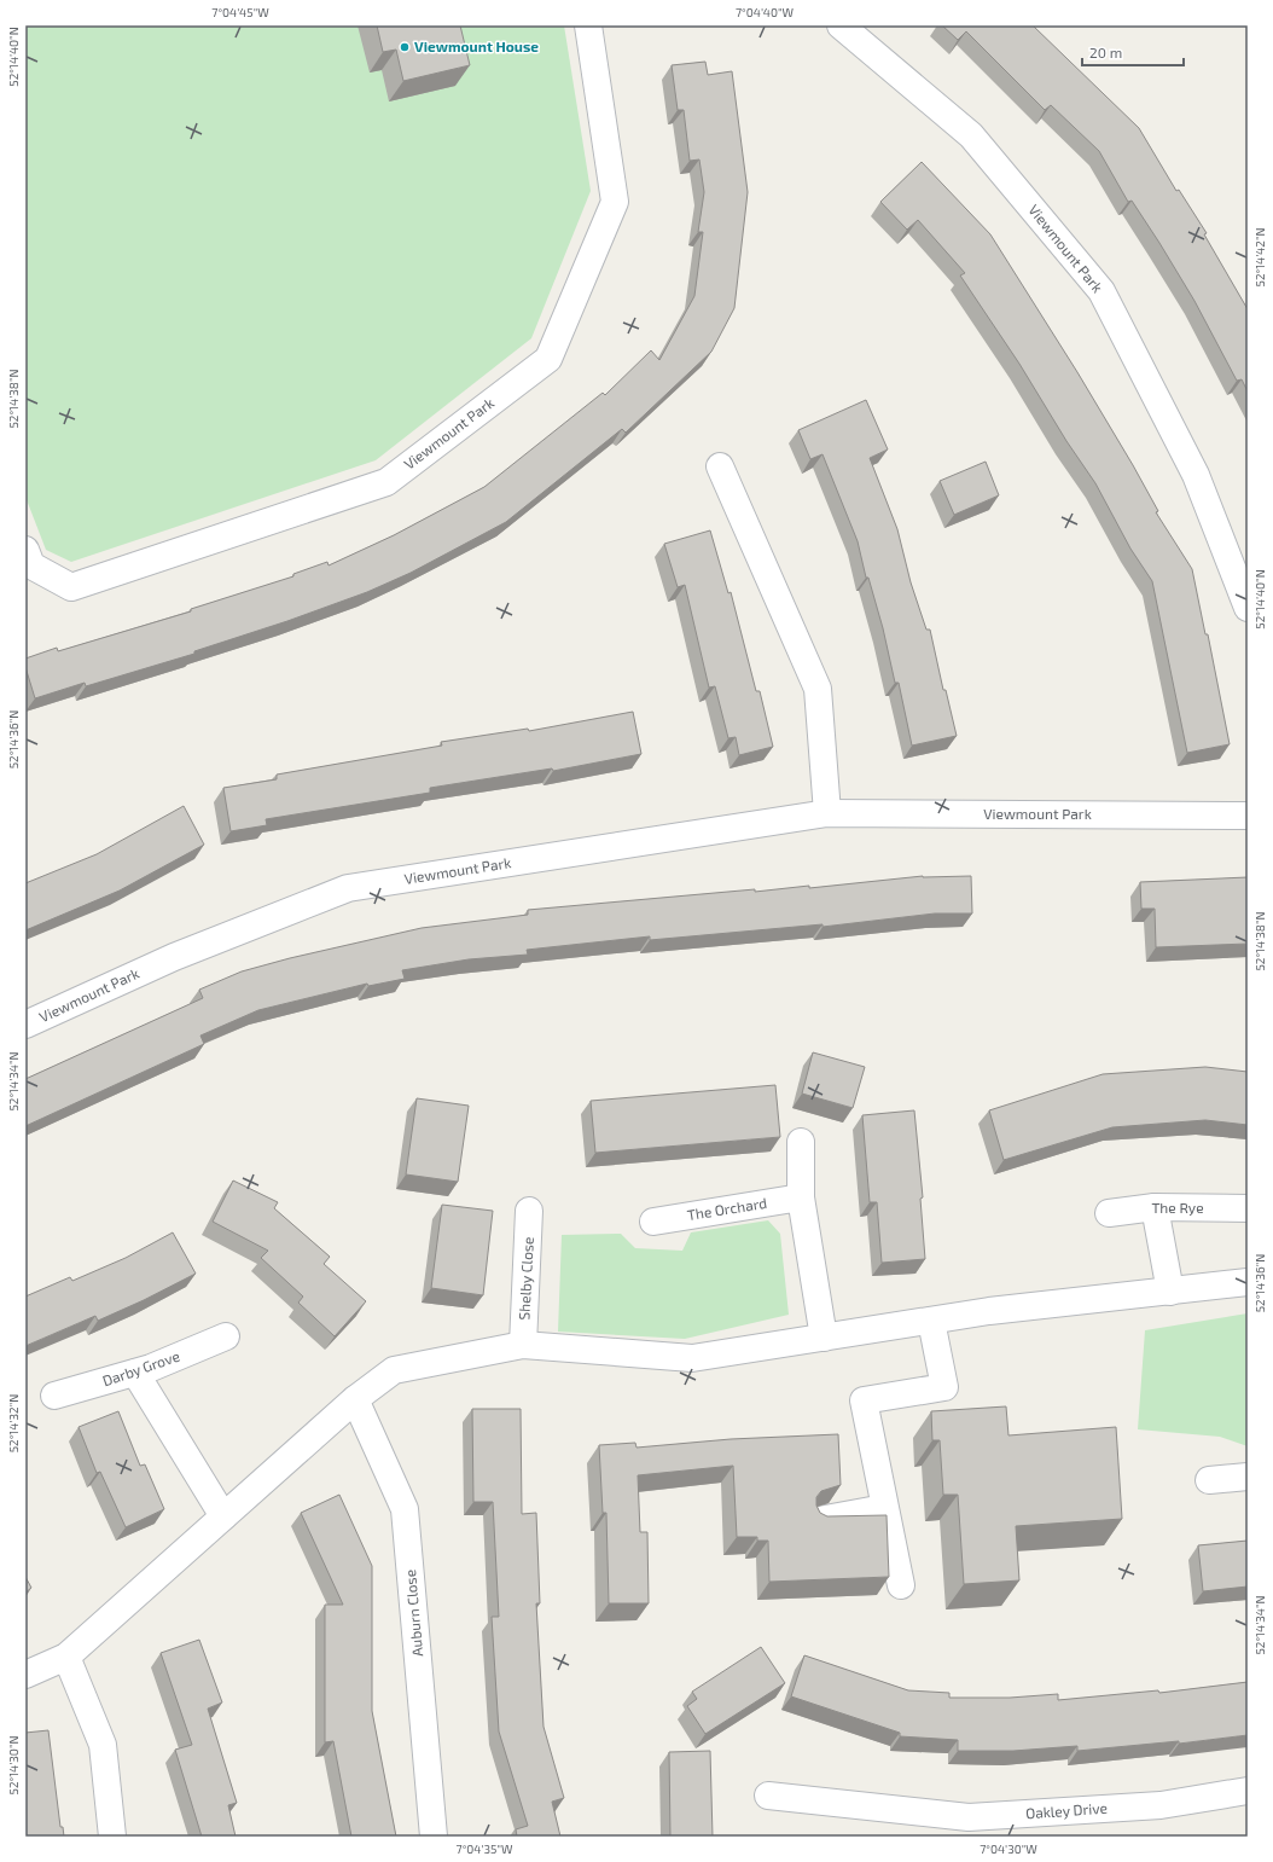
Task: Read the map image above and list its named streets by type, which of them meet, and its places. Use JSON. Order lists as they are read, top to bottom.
{
  "streets": {
    "street": [
      "Viewmount Park",
      "The Rye",
      "The Orchard",
      "Shelby Close",
      "Darby Grove",
      "Auburn Close",
      "Oakley Drive"
    ]
  },
  "places": ["Viewmount House"],
  "scale_bar": "20 m",
  "coordinates": [
    "7°04'45\"W",
    "7°04'40\"W",
    "52°14'40\"N",
    "52°14'42\"N",
    "52°14'38\"N",
    "52°14'36\"N",
    "52°14'34\"N",
    "52°14'32\"N",
    "52°14'30\"N",
    "7°04'35\"W",
    "7°04'30\"W"
  ]
}
